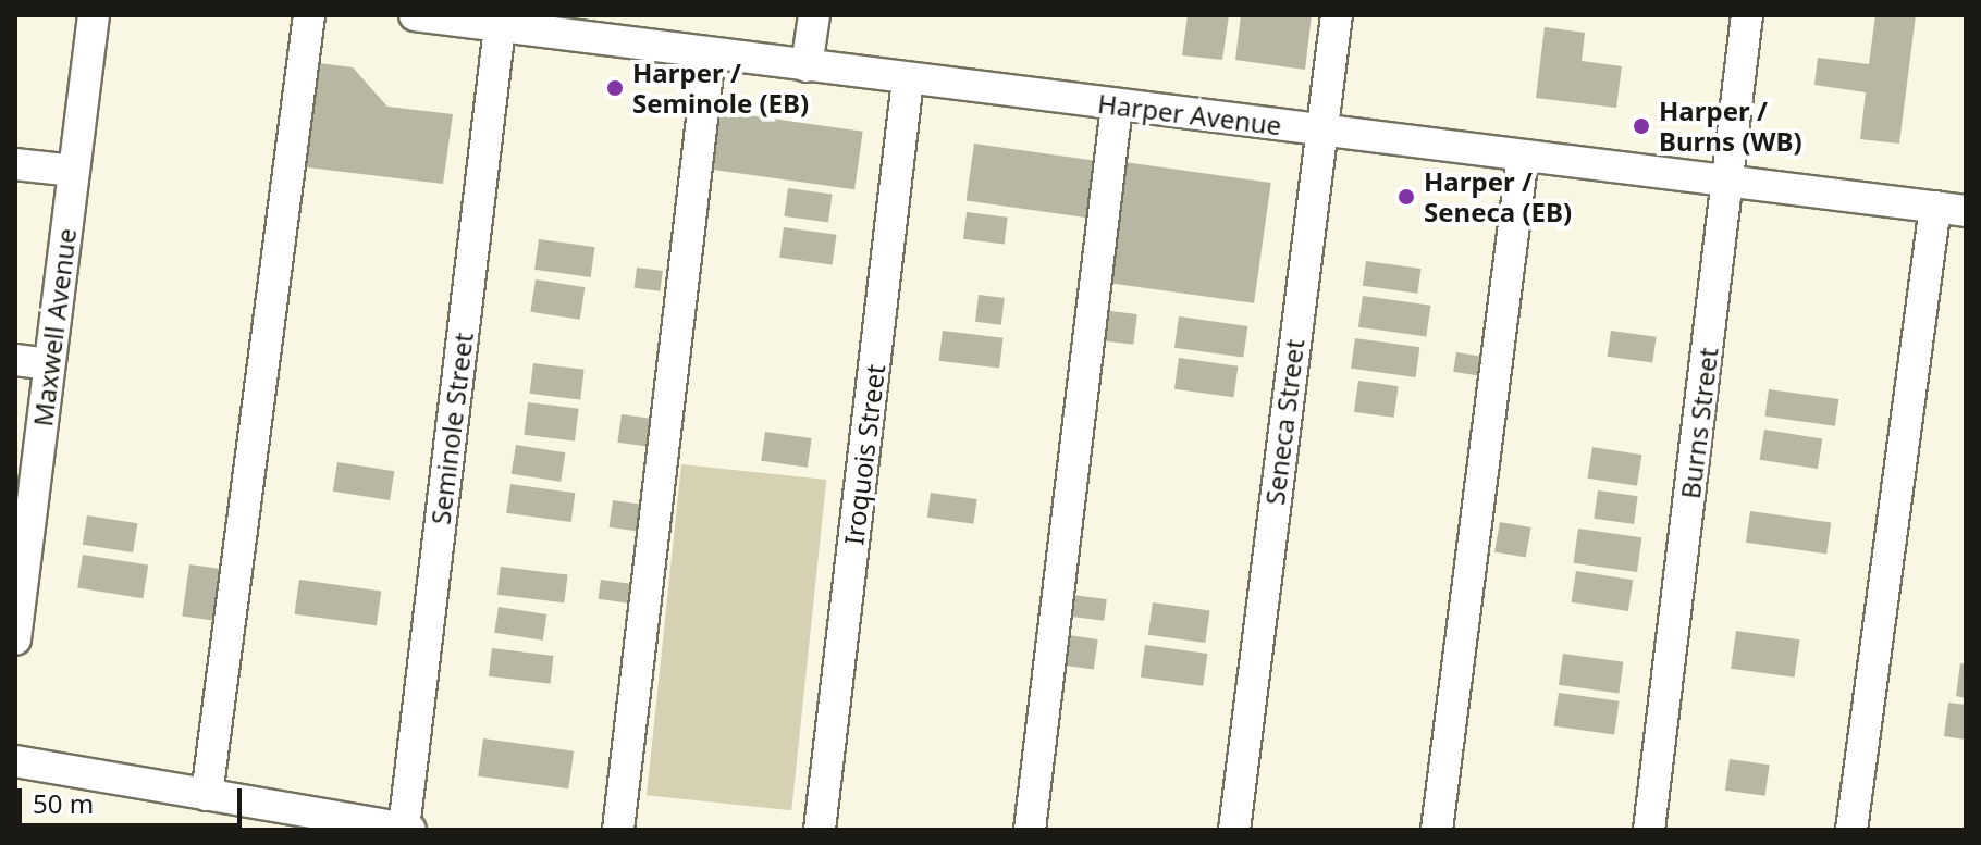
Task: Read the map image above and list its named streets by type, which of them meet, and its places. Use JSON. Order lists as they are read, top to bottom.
{
  "streets": {
    "street": [
      "Harper Avenue",
      "Maxwell Avenue",
      "Seneca Street",
      "Burns Street",
      "Seminole Street",
      "Iroquois Street"
    ]
  },
  "crossings": [
    ["Harper Avenue", "Seneca Street"],
    ["Harper Avenue", "Burns Street"],
    ["Harper Avenue", "Seminole Street"],
    ["Harper Avenue", "Iroquois Street"]
  ],
  "places": ["Harper / Seminole (EB)", "Harper / Burns (WB)", "Harper / Seneca (EB)"],
  "scale_bar": "50 m"
}
